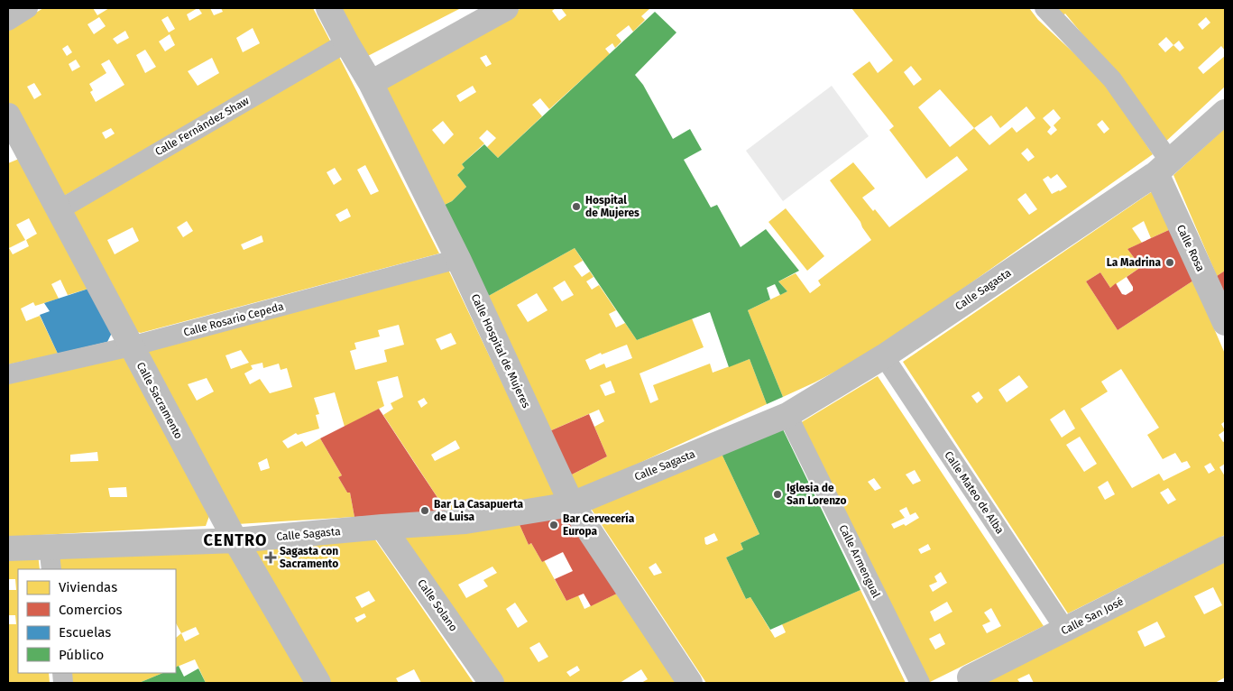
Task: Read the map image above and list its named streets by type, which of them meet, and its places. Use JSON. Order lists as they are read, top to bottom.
{
  "streets": {
    "street": [
      "Calle Fernández Shaw",
      "Calle Rosa",
      "Calle Sagasta",
      "Calle Rosario Cepeda",
      "Calle Hospital de Mujeres",
      "Calle Sacramento",
      "Calle Mateo de Alba",
      "Calle Armengual",
      "Calle Solano",
      "Calle San José"
    ]
  },
  "crossings": [
    ["Calle Fernández Shaw", "Calle Hospital de Mujeres"],
    ["Calle Fernández Shaw", "Calle Sacramento"],
    ["Calle Rosa", "Calle Sagasta"],
    ["Calle Sagasta", "Calle Hospital de Mujeres"],
    ["Calle Sagasta", "Calle Sacramento"],
    ["Calle Sagasta", "Calle Mateo de Alba"],
    ["Calle Sagasta", "Calle Armengual"],
    ["Calle Sagasta", "Calle Solano"],
    ["Calle Rosario Cepeda", "Calle Hospital de Mujeres"],
    ["Calle Rosario Cepeda", "Calle Sacramento"],
    ["Calle Mateo de Alba", "Calle San José"]
  ],
  "districts": ["CENTRO"],
  "places": {
    "other": [
      "Hospital de Mujeres",
      "La Madrina",
      "Iglesia de San Lorenzo",
      "Bar La Casapuerta de Luisa",
      "Bar Cervecería Europa"
    ],
    "health": ["Sagasta con Sacramento"]
  },
  "legend": [
    "Viviendas",
    "Comercios",
    "Escuelas",
    "Público"
  ]
}
